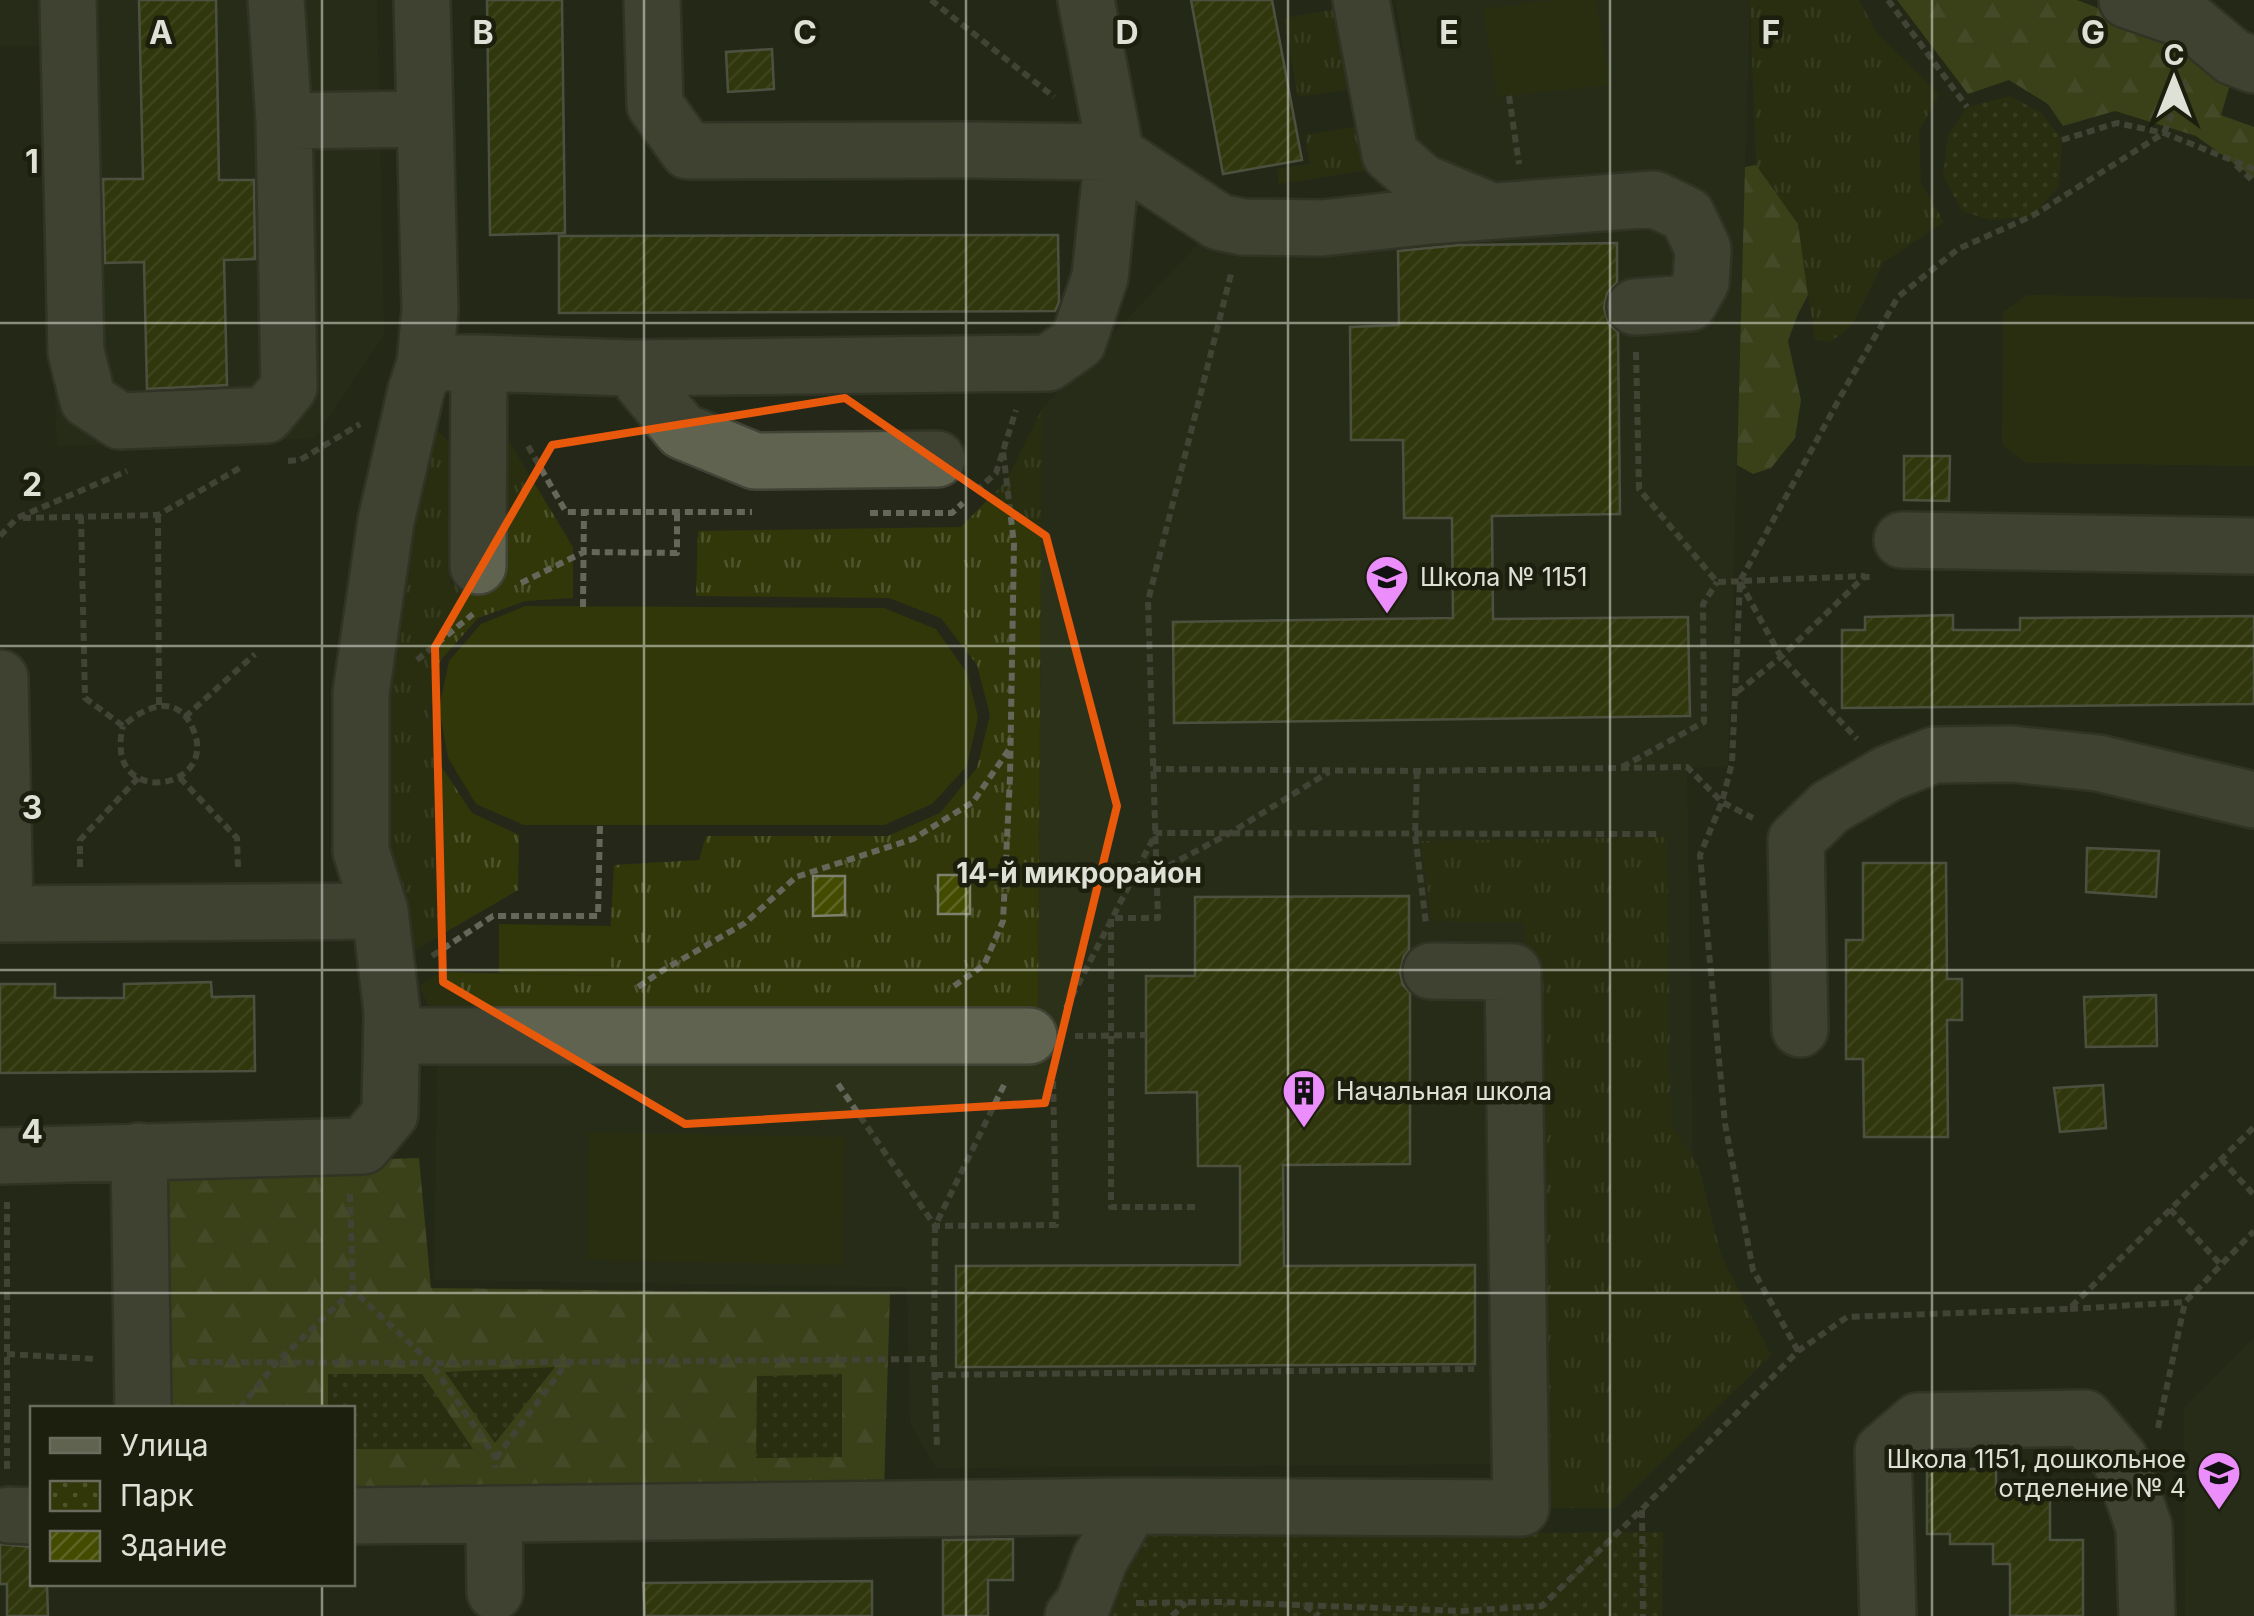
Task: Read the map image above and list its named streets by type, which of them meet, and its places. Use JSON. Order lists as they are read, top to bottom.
{
  "districts": ["14-й микрорайон"],
  "places": {
    "school or university": ["Школа № 1151", "Школа 1151, дошкольное отделение № 4"],
    "building": ["Начальная школа"]
  },
  "legend": ["Улица", "Парк", "Здание"],
  "north": "top",
  "grid": {
    "columns": [
      "A",
      "B",
      "C",
      "D",
      "E",
      "F",
      "G"
    ],
    "rows": [
      "1",
      "2",
      "3",
      "4"
    ]
  }
}
